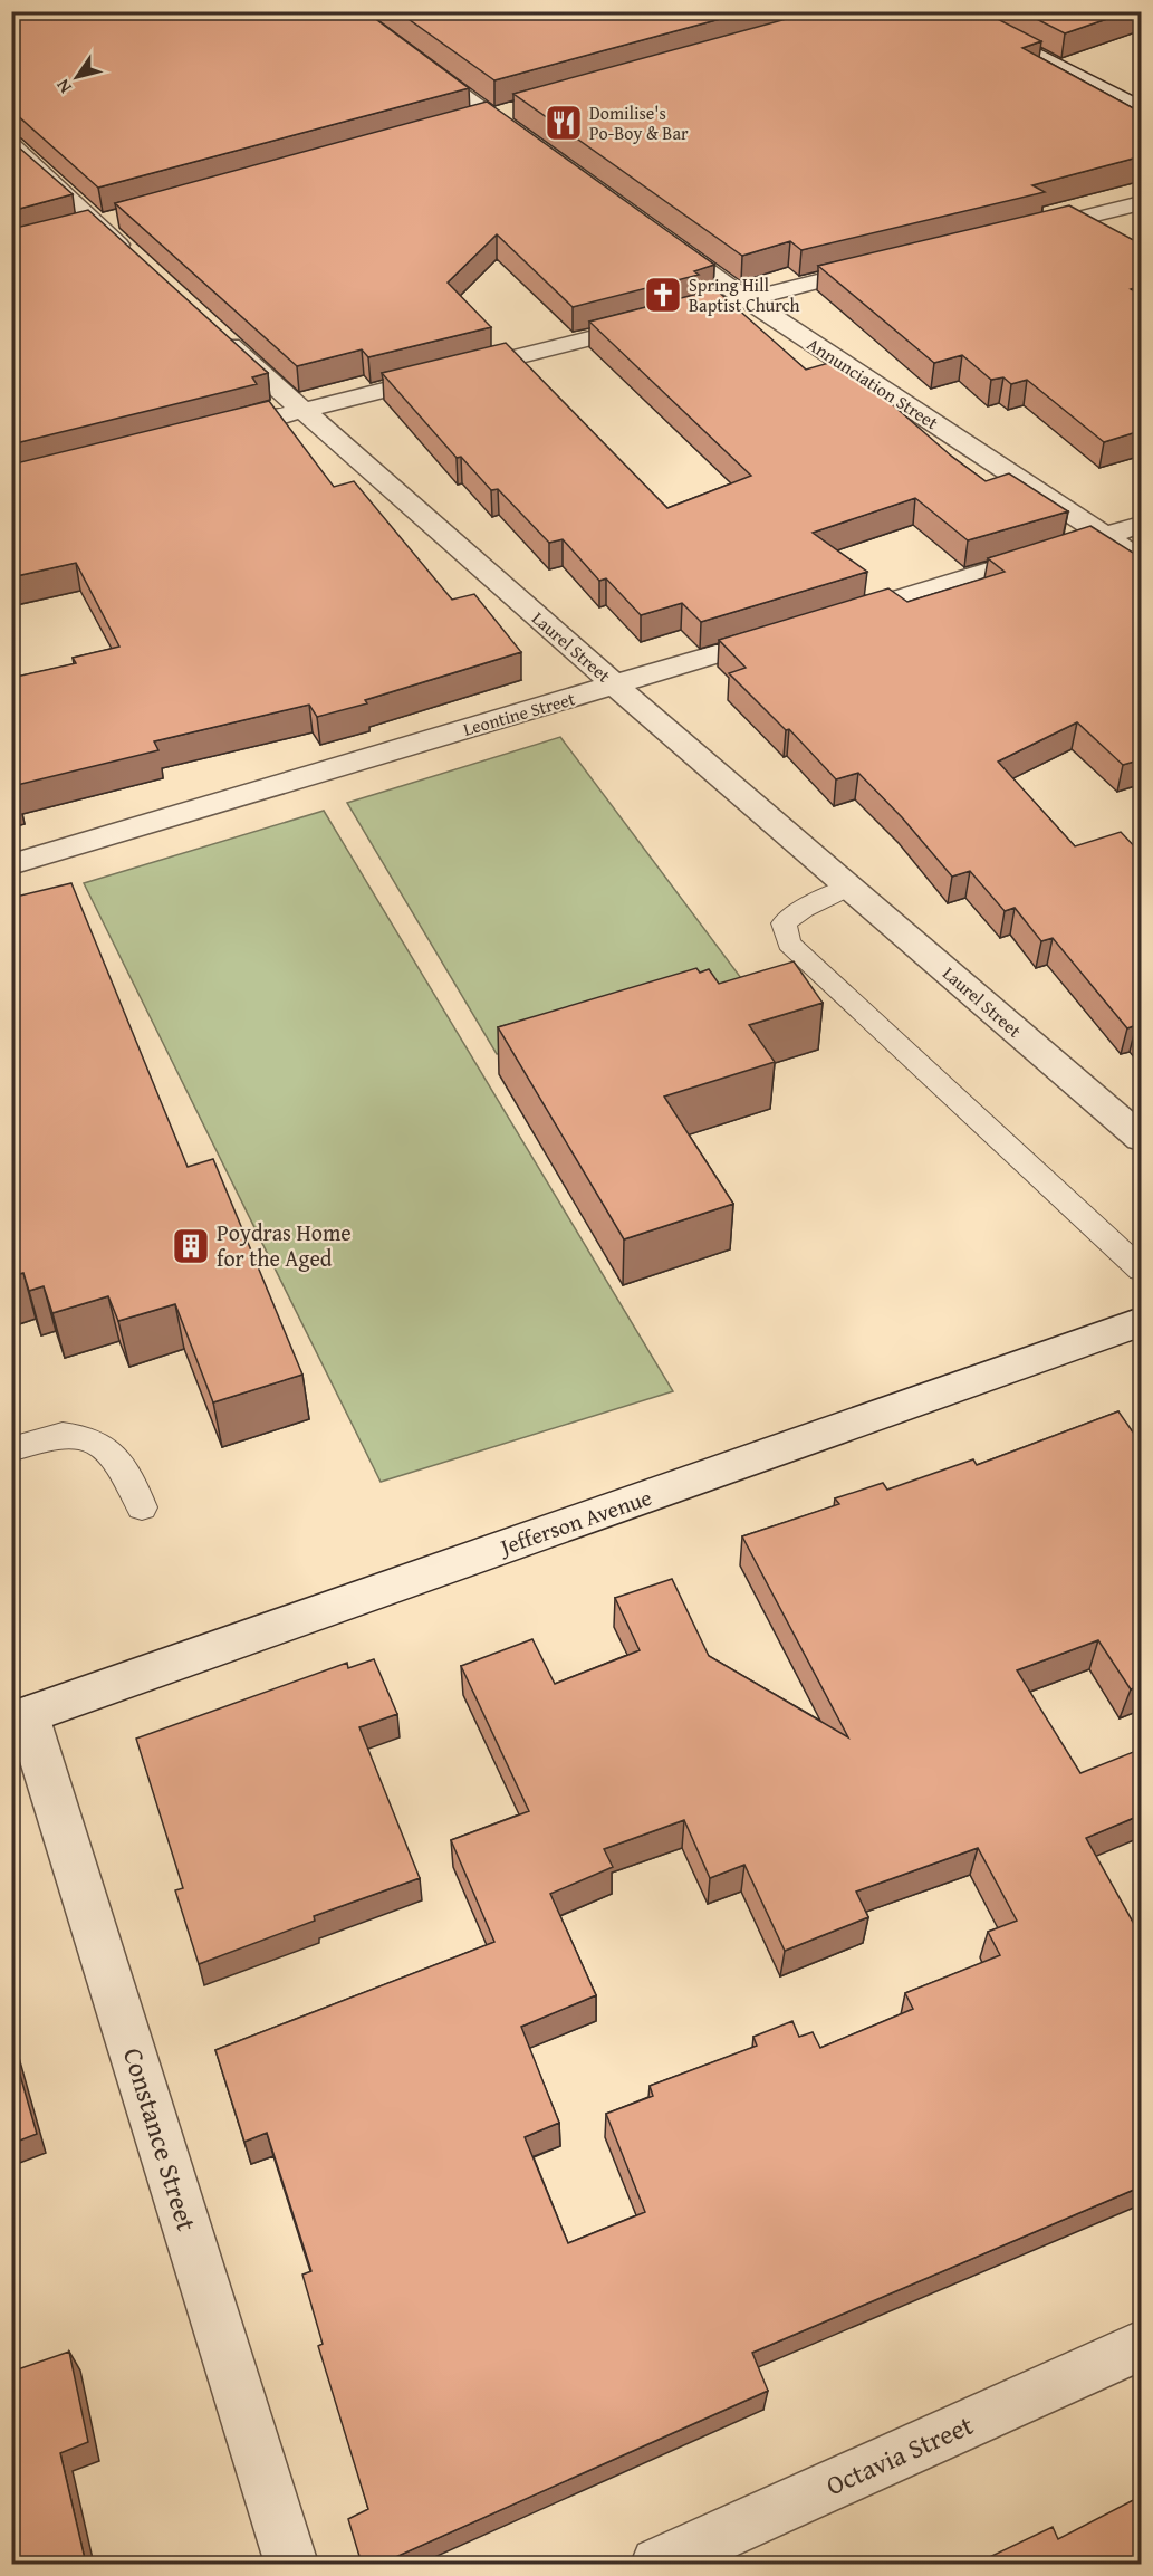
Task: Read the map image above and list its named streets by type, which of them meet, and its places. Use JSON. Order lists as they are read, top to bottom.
{
  "streets": {
    "street": [
      "Annunciation Street",
      "Laurel Street",
      "Leontine Street",
      "Jefferson Avenue",
      "Constance Street",
      "Octavia Street"
    ]
  },
  "crossings": [
    ["Laurel Street", "Leontine Street"],
    ["Jefferson Avenue", "Constance Street"]
  ],
  "places": {
    "restaurant": ["Domilise's Po-Boy & Bar"],
    "church": ["Spring Hill Baptist Church"],
    "building": ["Poydras Home for the Aged"]
  },
  "north": "bottom left"
}
